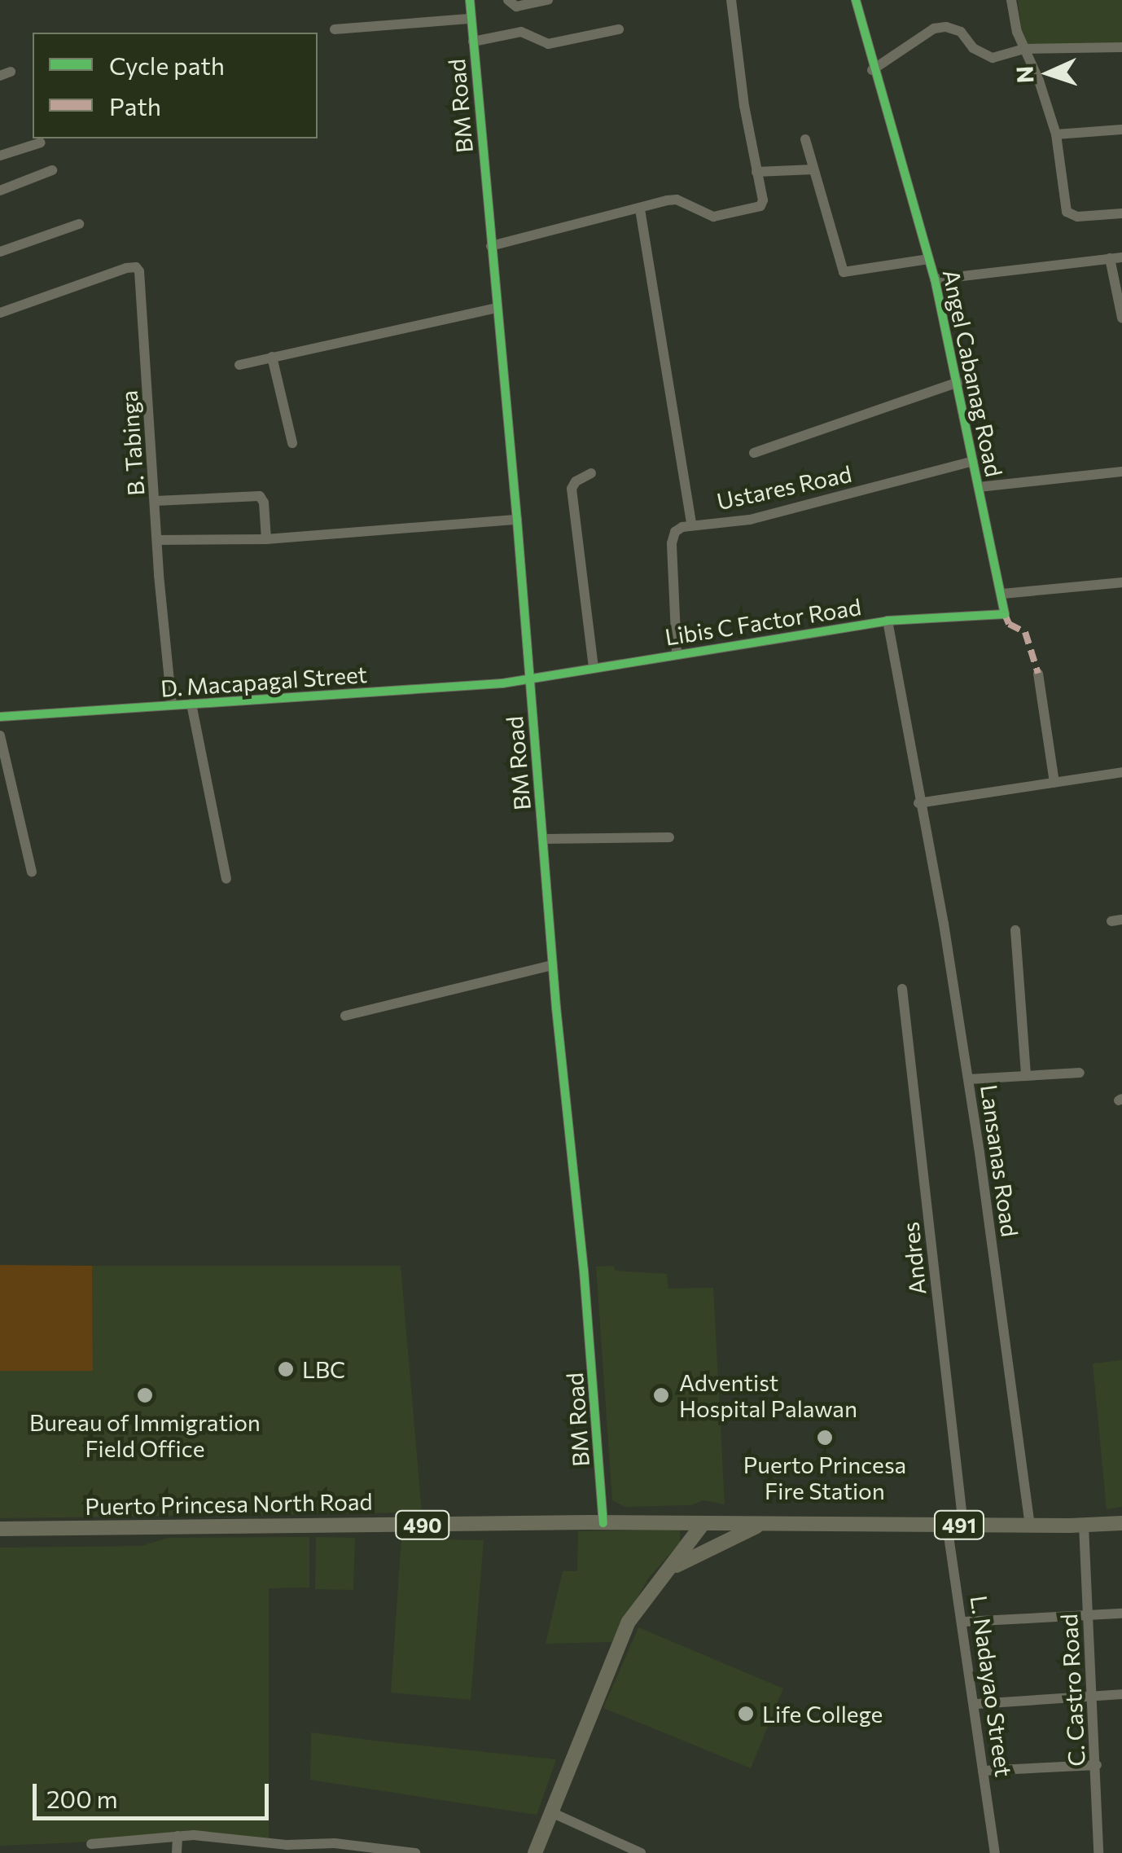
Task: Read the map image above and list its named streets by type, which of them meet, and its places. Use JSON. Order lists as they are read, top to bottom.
{
  "streets": {
    "main road": ["Puerto Princesa North Road", "490", "491"],
    "street": [
      "BM Road",
      "Angel Cabanag Road",
      "B. Tabinga",
      "Ustares Road",
      "Libis C Factor Road",
      "D. Macapagal Street",
      "Lansanas Road",
      "Andres",
      "L. Nadayao Street",
      "C. Castro Road"
    ]
  },
  "crossings": [
    ["BM Road", "Libis C Factor Road"],
    ["BM Road", "D. Macapagal Street"],
    ["BM Road", "Puerto Princesa North Road"],
    ["Angel Cabanag Road", "Ustares Road"],
    ["Angel Cabanag Road", "Libis C Factor Road"],
    ["B. Tabinga", "D. Macapagal Street"],
    ["Ustares Road", "Libis C Factor Road"],
    ["Libis C Factor Road", "D. Macapagal Street"],
    ["Libis C Factor Road", "Lansanas Road"],
    ["Lansanas Road", "491"],
    ["Andres", "491"],
    ["Puerto Princesa North Road", "491"],
    ["491", "L. Nadayao Street"],
    ["491", "C. Castro Road"]
  ],
  "places": [
    "LBC",
    "Bureau of Immigration Field Office",
    "Adventist Hospital Palawan",
    "Puerto Princesa Fire Station",
    "Life College"
  ],
  "legend": ["Cycle path", "Path"],
  "scale_bar": "200 m",
  "north": "left"
}
